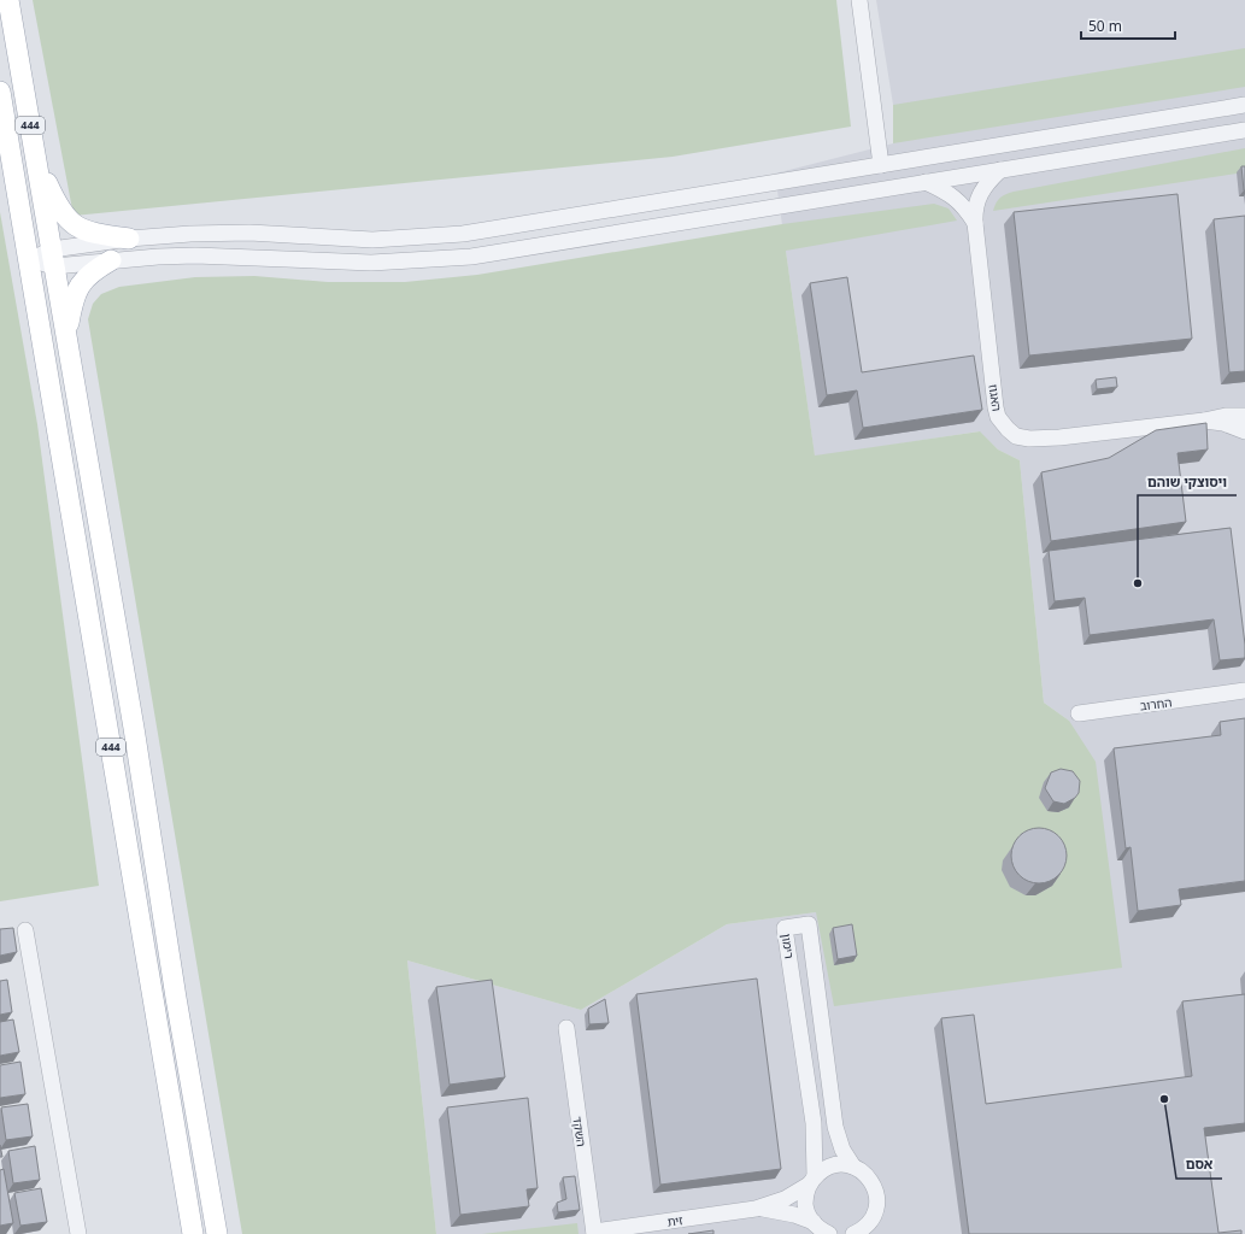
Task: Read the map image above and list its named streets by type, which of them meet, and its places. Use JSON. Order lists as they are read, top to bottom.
{
  "streets": {
    "main road": ["444"],
    "street": [
      "האגוז",
      "החרוב",
      "רימון",
      "השקד",
      "זית"
    ]
  },
  "crossings": [
    ["רימון", "זית"],
    ["השקד", "זית"]
  ],
  "places": ["ויסוצקי שוהם", "אסם"],
  "scale_bar": "50 m"
}
